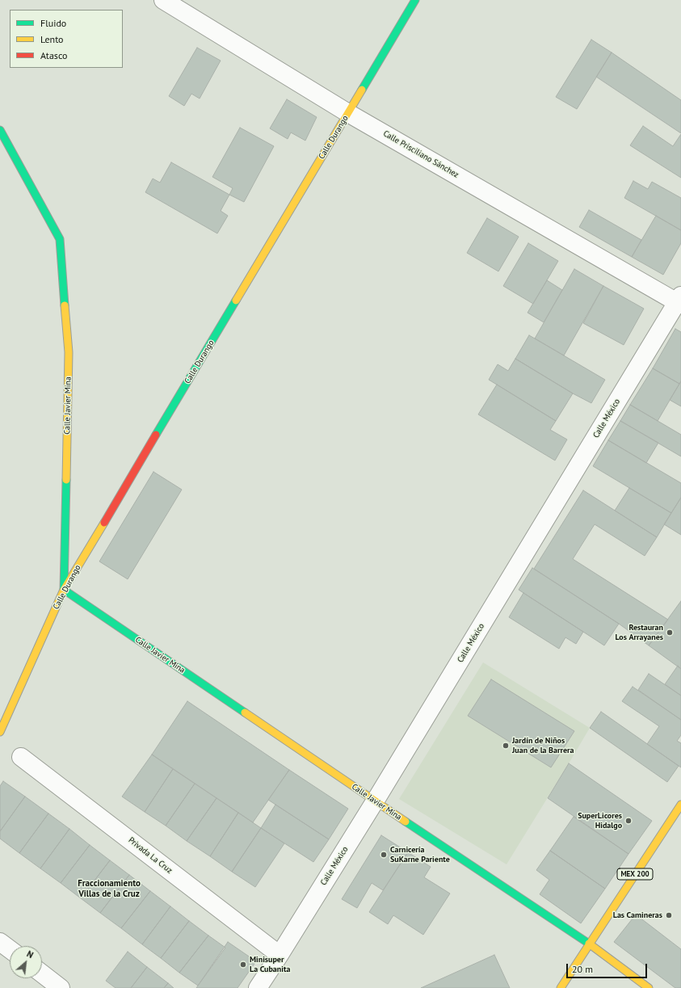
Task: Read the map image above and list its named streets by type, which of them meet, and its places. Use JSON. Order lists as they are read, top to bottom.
{
  "streets": {
    "main road": ["Calle Durango", "Calle Javier Mina", "MEX 200"],
    "street": ["Calle Prisciliano Sánchez", "Calle México", "Privada La Cruz"]
  },
  "crossings": [
    ["Calle Durango", "Calle Prisciliano Sánchez"],
    ["Calle Durango", "Calle Javier Mina"],
    ["Calle Prisciliano Sánchez", "Calle México"],
    ["Calle Javier Mina", "Calle México"],
    ["Calle Javier Mina", "MEX 200"],
    ["Calle México", "Privada La Cruz"]
  ],
  "districts": ["Fraccionamiento Villas de la Cruz"],
  "places": [
    "Restauran Los Arrayanes",
    "Jardín de Niños Juan de la Barrera",
    "SuperLicores Hidalgo",
    "Carnicería SuKarne Pariente",
    "Las Camineras",
    "Minisuper La Cubanita"
  ],
  "legend": ["Fluido", "Lento", "Atasco"],
  "scale_bar": "20 m",
  "north": "top right"
}
